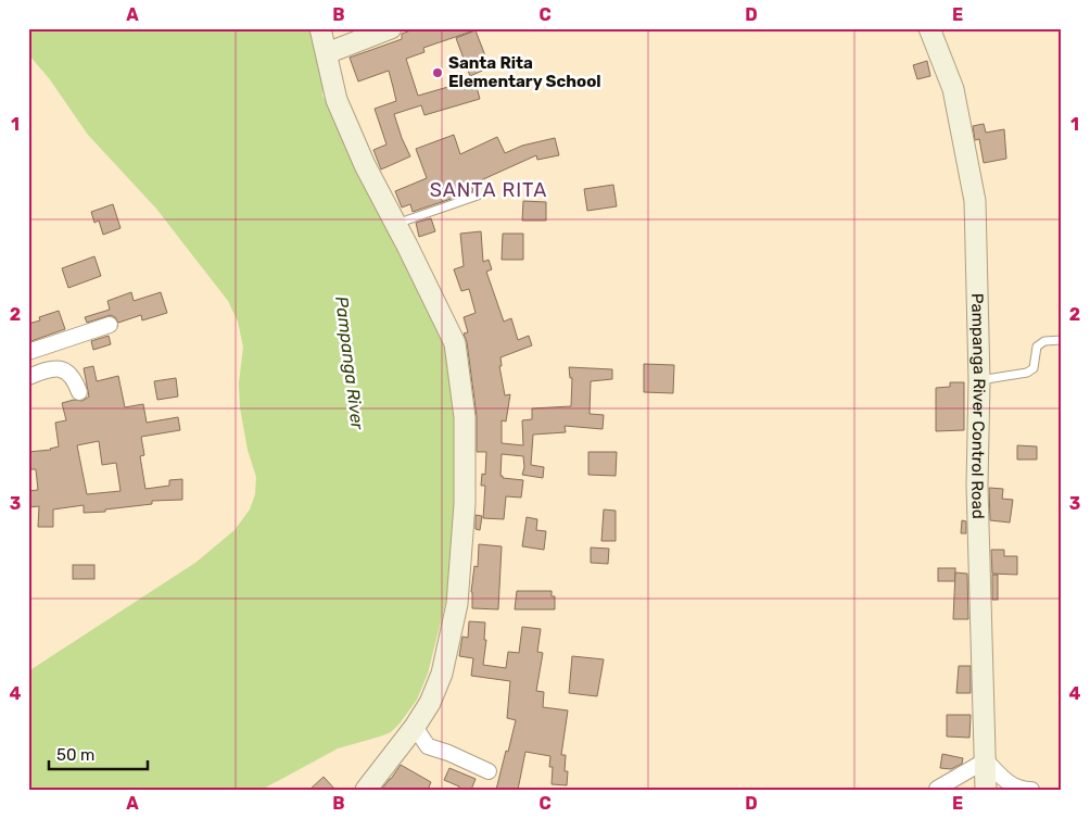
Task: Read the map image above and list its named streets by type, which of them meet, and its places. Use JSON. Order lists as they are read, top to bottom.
{
  "streets": {
    "street": ["Pampanga River Control Road"]
  },
  "districts": ["SANTA RITA"],
  "water": ["Pampanga River"],
  "places": ["Santa Rita Elementary School"],
  "scale_bar": "50 m",
  "grid": {
    "columns": [
      "A",
      "B",
      "C",
      "D",
      "E"
    ],
    "rows": [
      "1",
      "2",
      "3",
      "4"
    ]
  }
}
